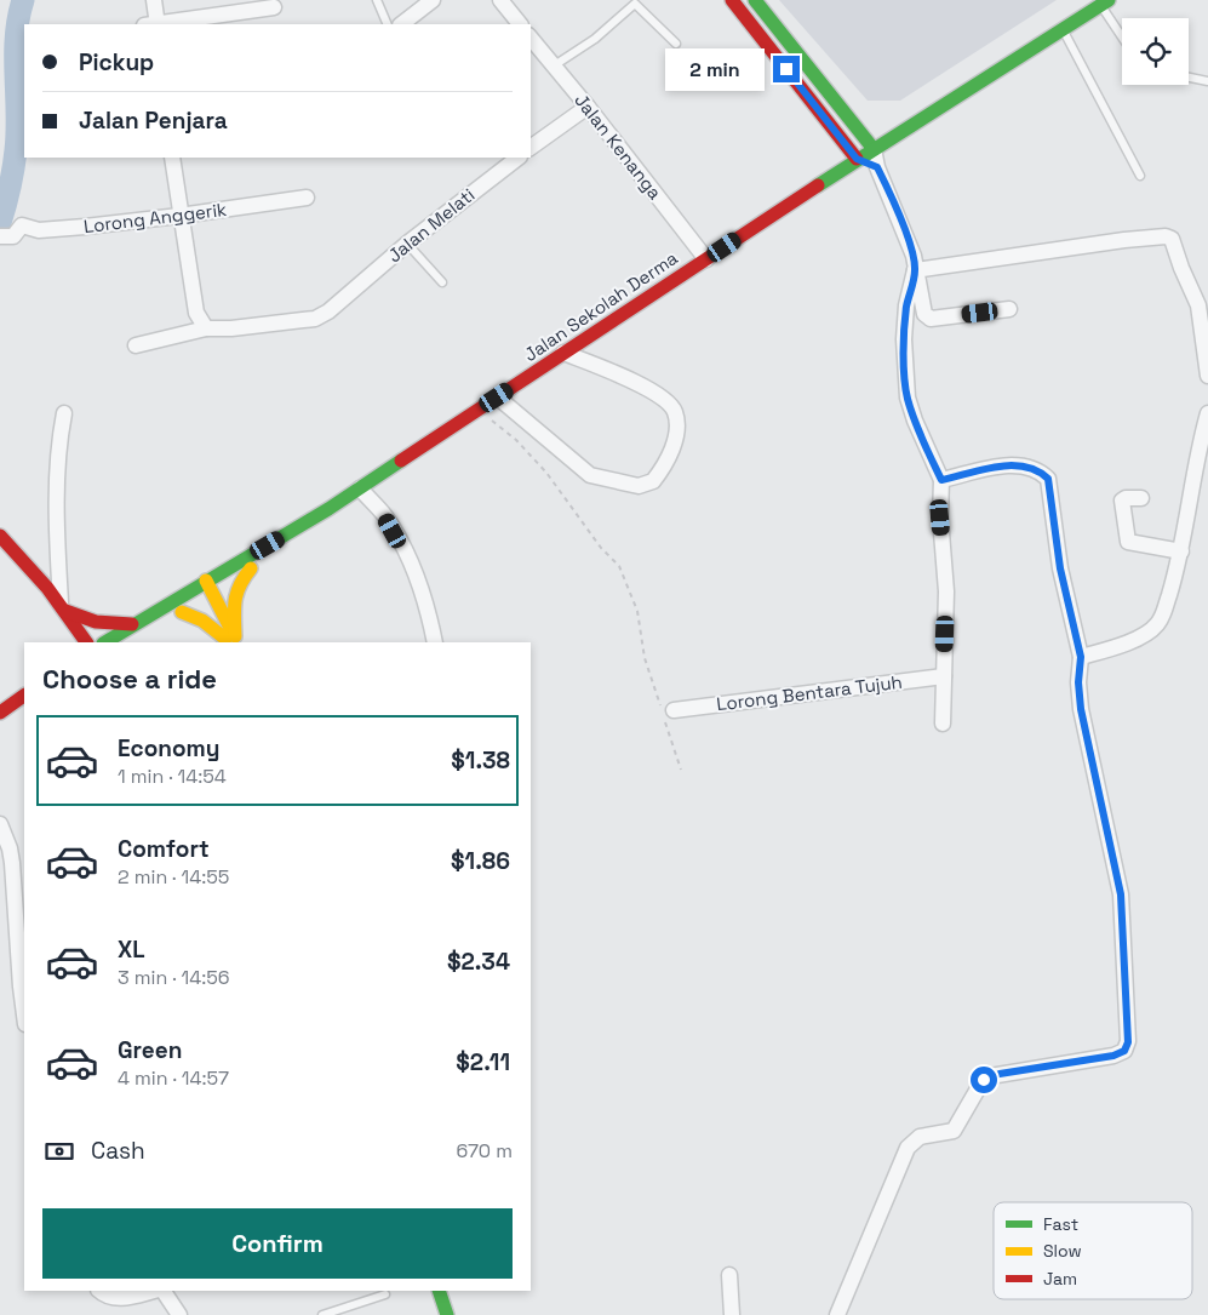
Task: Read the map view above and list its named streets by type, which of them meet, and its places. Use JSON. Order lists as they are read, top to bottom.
{
  "streets": {
    "street": [
      "Jalan Kenanga",
      "Lorong Anggerik",
      "Jalan Melati",
      "Jalan Sekolah Derma",
      "Lorong Bentara Tujuh"
    ]
  },
  "crossings": [
    ["Jalan Kenanga", "Jalan Sekolah Derma"]
  ],
  "legend": ["Fast", "Slow", "Jam"],
  "page": {
    "banner": ["Pickup", "Jalan Penjara"],
    "bubble": "2 min",
    "heading": "Choose a ride",
    "list": [
      {
        "name": "Economy",
        "note": "1 min · 14:54",
        "value": "$1.38"
      },
      {
        "name": "Comfort",
        "note": "2 min · 14:55",
        "value": "$1.86"
      },
      {
        "name": "XL",
        "note": "3 min · 14:56",
        "value": "$2.34"
      },
      {
        "name": "Green",
        "note": "4 min · 14:57",
        "value": "$2.11"
      }
    ],
    "pay": ["Cash", "670 m"],
    "buttons": "Confirm"
  }
}
